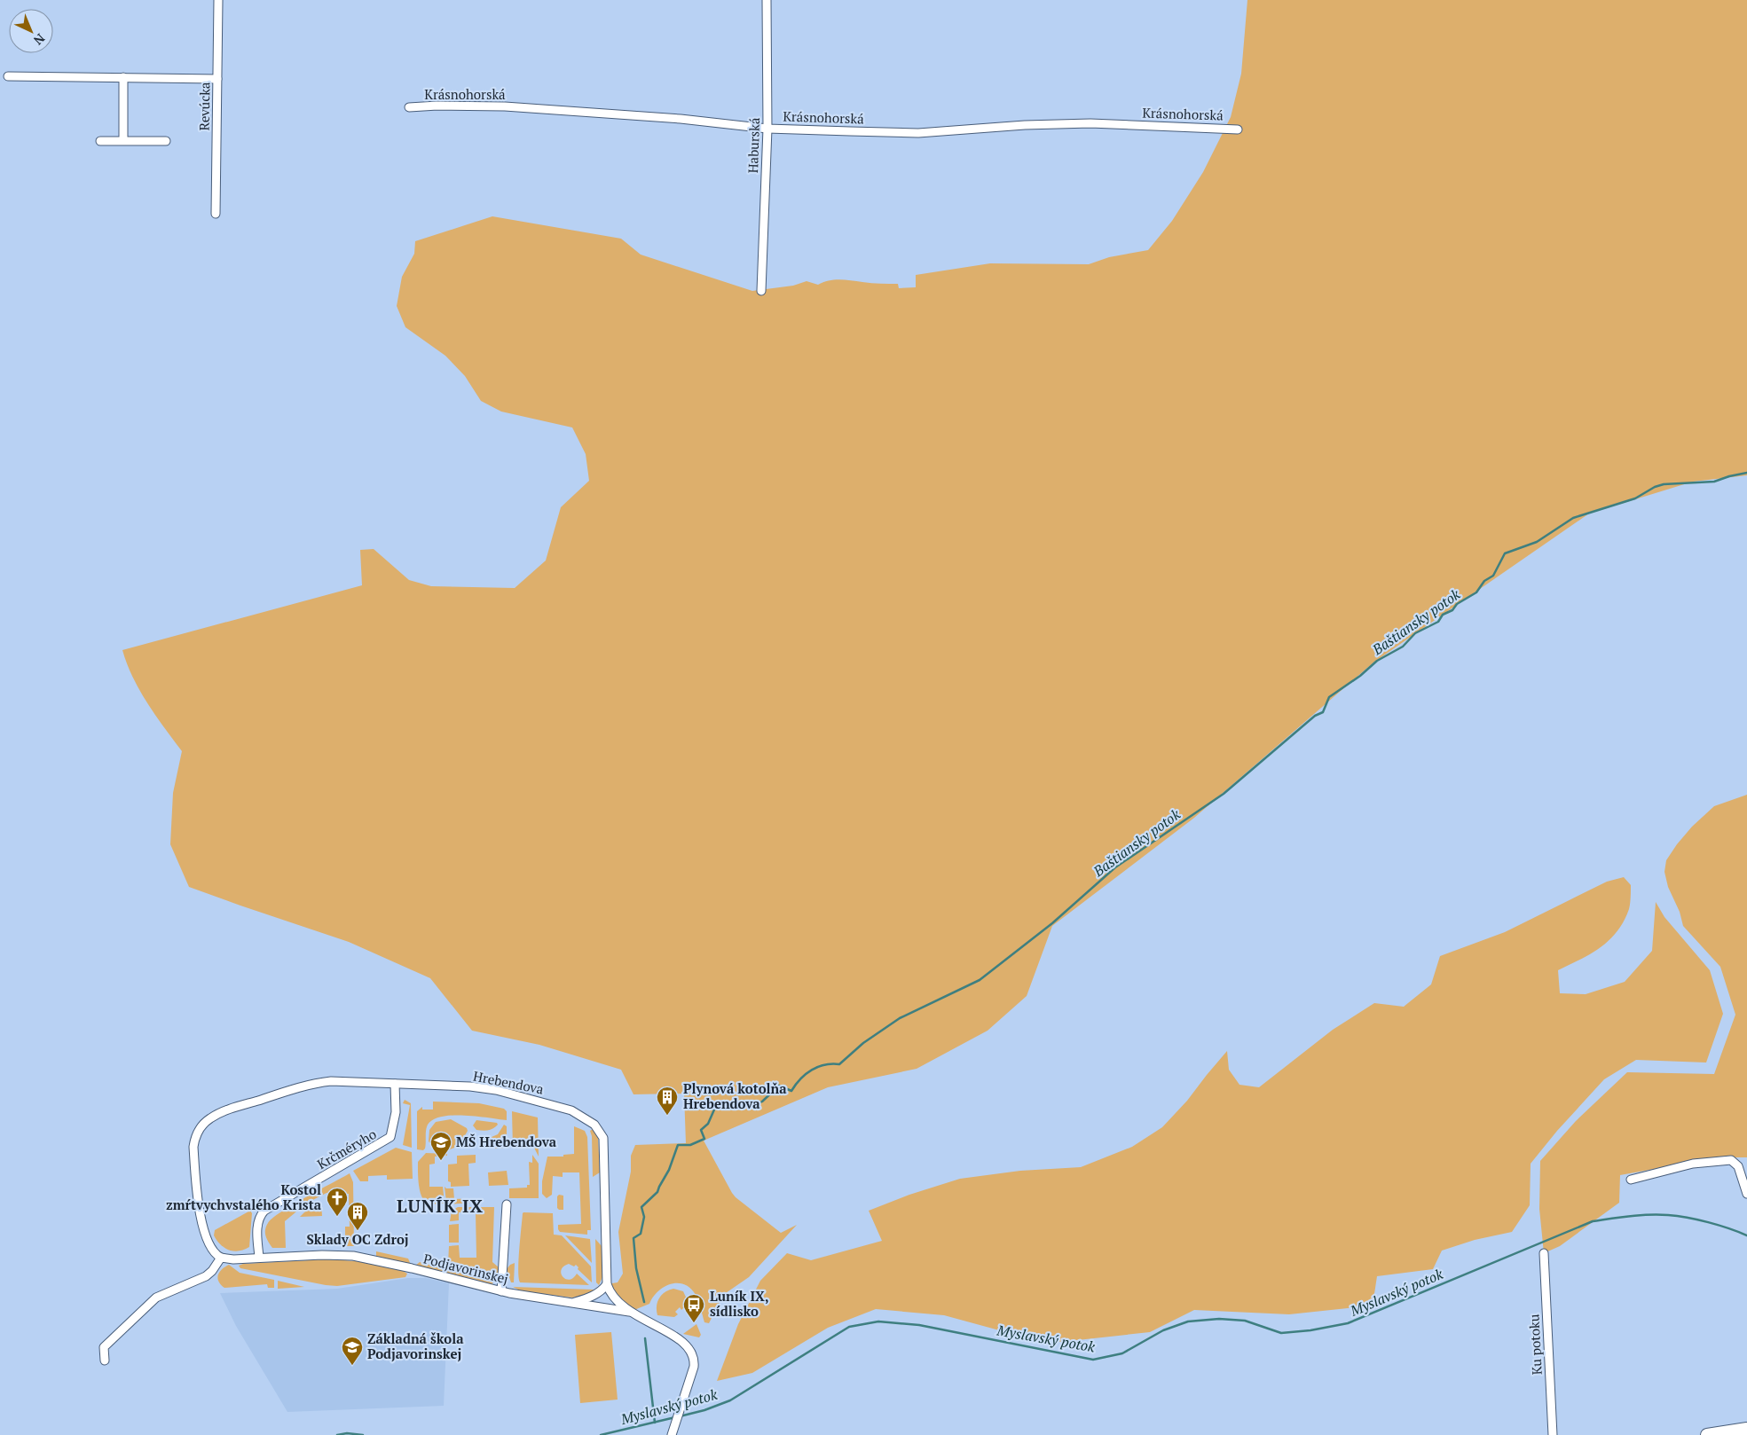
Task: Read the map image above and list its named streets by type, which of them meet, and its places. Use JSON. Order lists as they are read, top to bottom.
{
  "streets": {
    "street": [
      "Krásnohorská",
      "Revúcka",
      "Haburská",
      "Hrebendova",
      "Krčméryho",
      "Podjavorinskej",
      "Ku potoku"
    ]
  },
  "crossings": [
    ["Krásnohorská", "Haburská"],
    ["Hrebendova", "Krčméryho"],
    ["Hrebendova", "Podjavorinskej"],
    ["Krčméryho", "Podjavorinskej"]
  ],
  "districts": ["LUNÍK IX"],
  "water": ["Baštiansky potok", "Myslavský potok"],
  "places": {
    "building": ["Plynová kotolňa Hrebendova", "Sklady OC Zdroj"],
    "school or university": ["MŠ Hrebendova", "Základná škola Podjavorinskej"],
    "church": ["Kostol zmŕtvychvstalého Krista"],
    "bus stop": ["Luník IX, sídlisko"]
  },
  "north": "bottom right"
}
